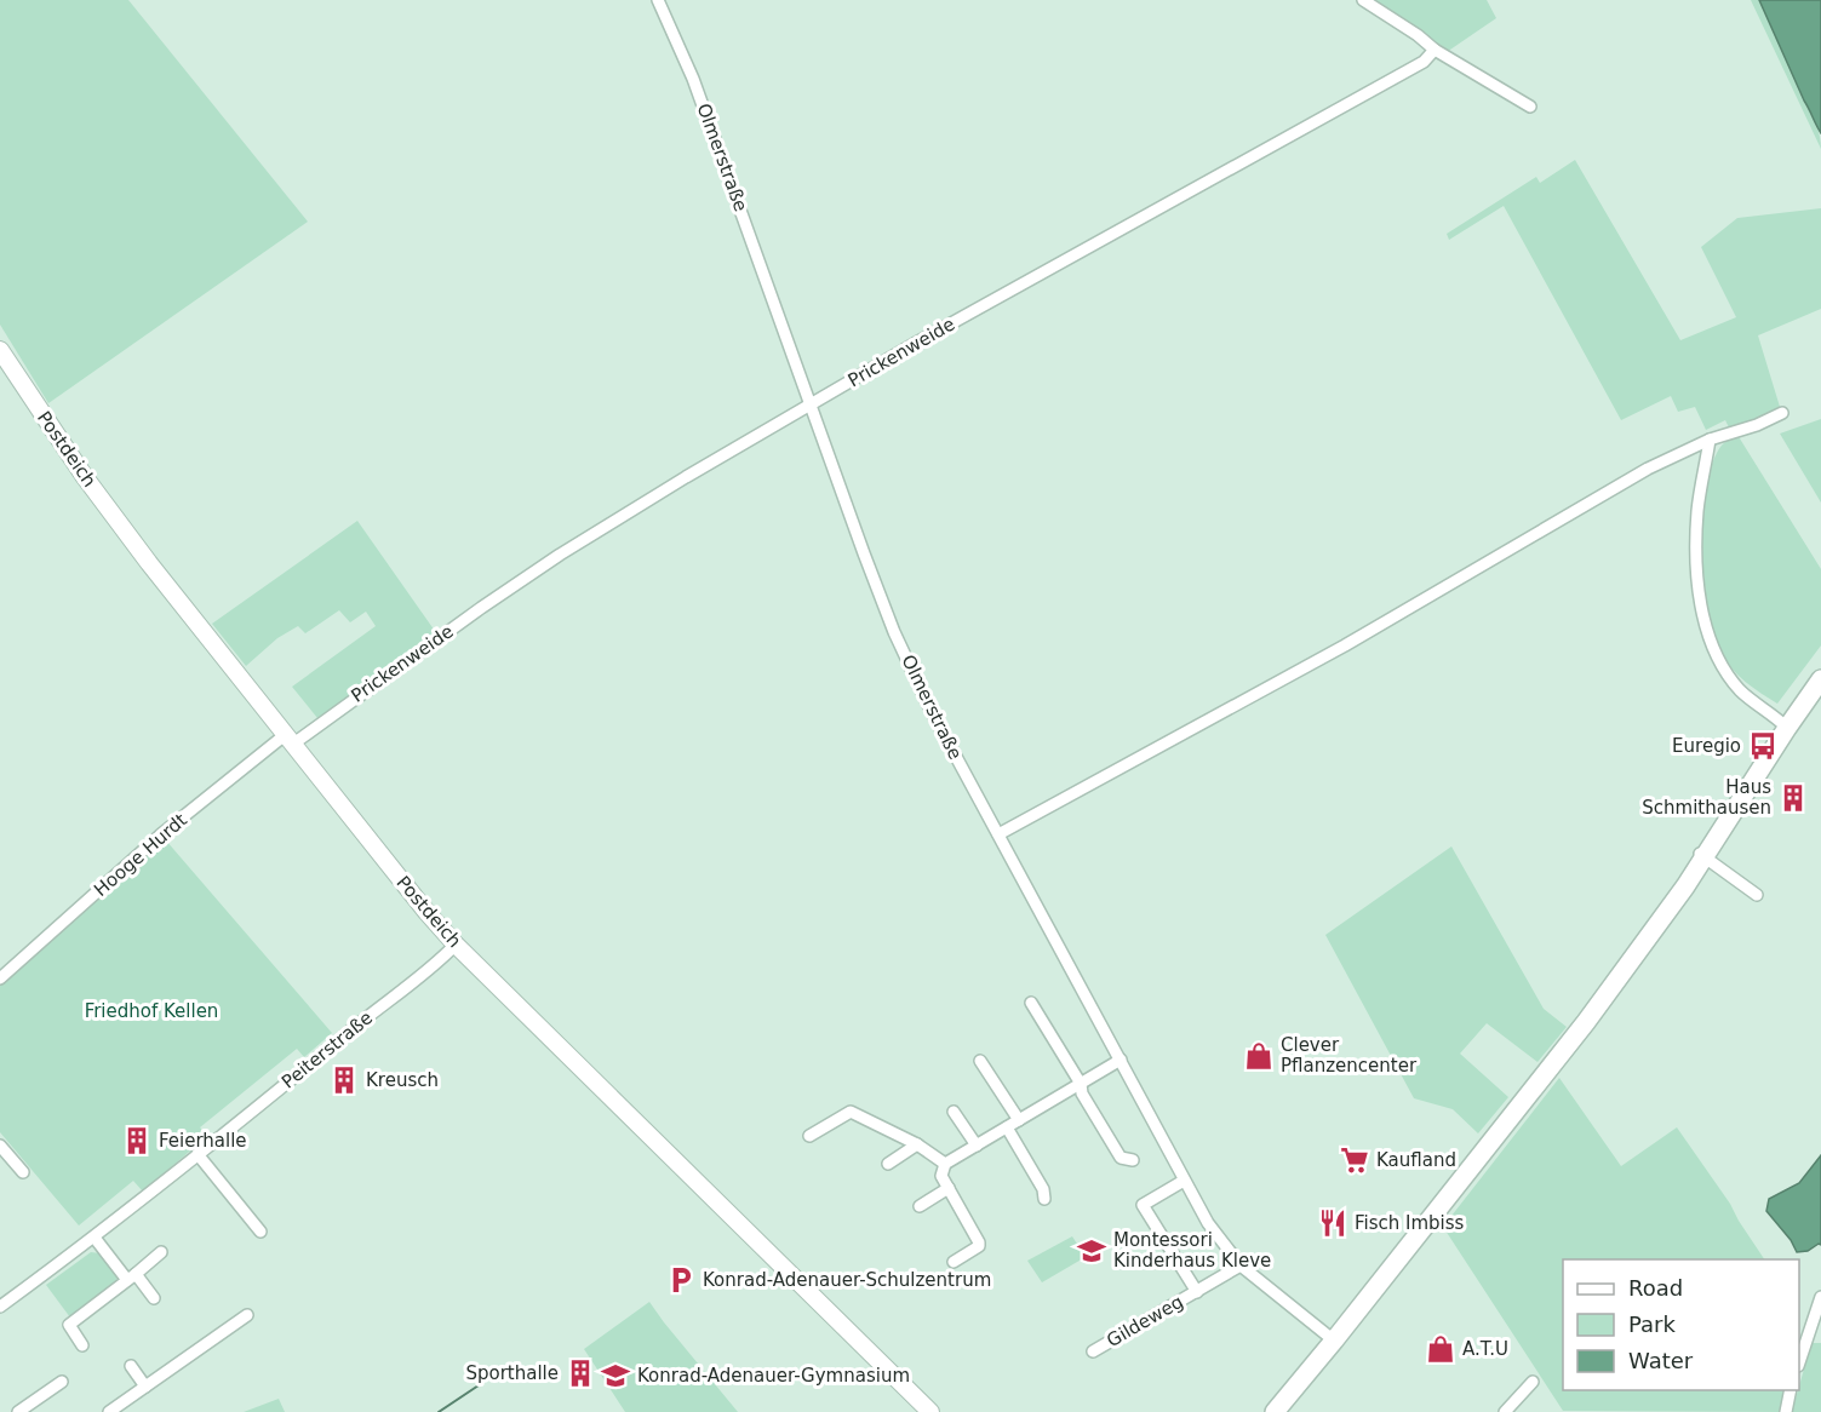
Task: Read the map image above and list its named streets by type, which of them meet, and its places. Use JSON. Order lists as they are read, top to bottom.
{
  "streets": {
    "main road": ["Postdeich"],
    "street": [
      "Olmerstraße",
      "Prickenweide",
      "Hooge Hurdt",
      "Peiterstraße",
      "Gildeweg"
    ]
  },
  "crossings": [
    ["Olmerstraße", "Prickenweide"],
    ["Olmerstraße", "Gildeweg"],
    ["Prickenweide", "Postdeich"],
    ["Prickenweide", "Hooge Hurdt"],
    ["Postdeich", "Hooge Hurdt"],
    ["Postdeich", "Peiterstraße"]
  ],
  "parks": ["Friedhof Kellen"],
  "places": {
    "bus stop": ["Euregio"],
    "building": [
      "Haus Schmithausen",
      "Kreusch",
      "Feierhalle",
      "Sporthalle"
    ],
    "shop": ["Clever Pflanzencenter", "A.T.U"],
    "supermarket": ["Kaufland"],
    "restaurant": ["Fisch Imbiss"],
    "school or university": ["Montessori Kinderhaus Kleve", "Konrad-Adenauer-Gymnasium"],
    "parking": ["Konrad-Adenauer-Schulzentrum"]
  },
  "legend": ["Road", "Park", "Water"]
}
